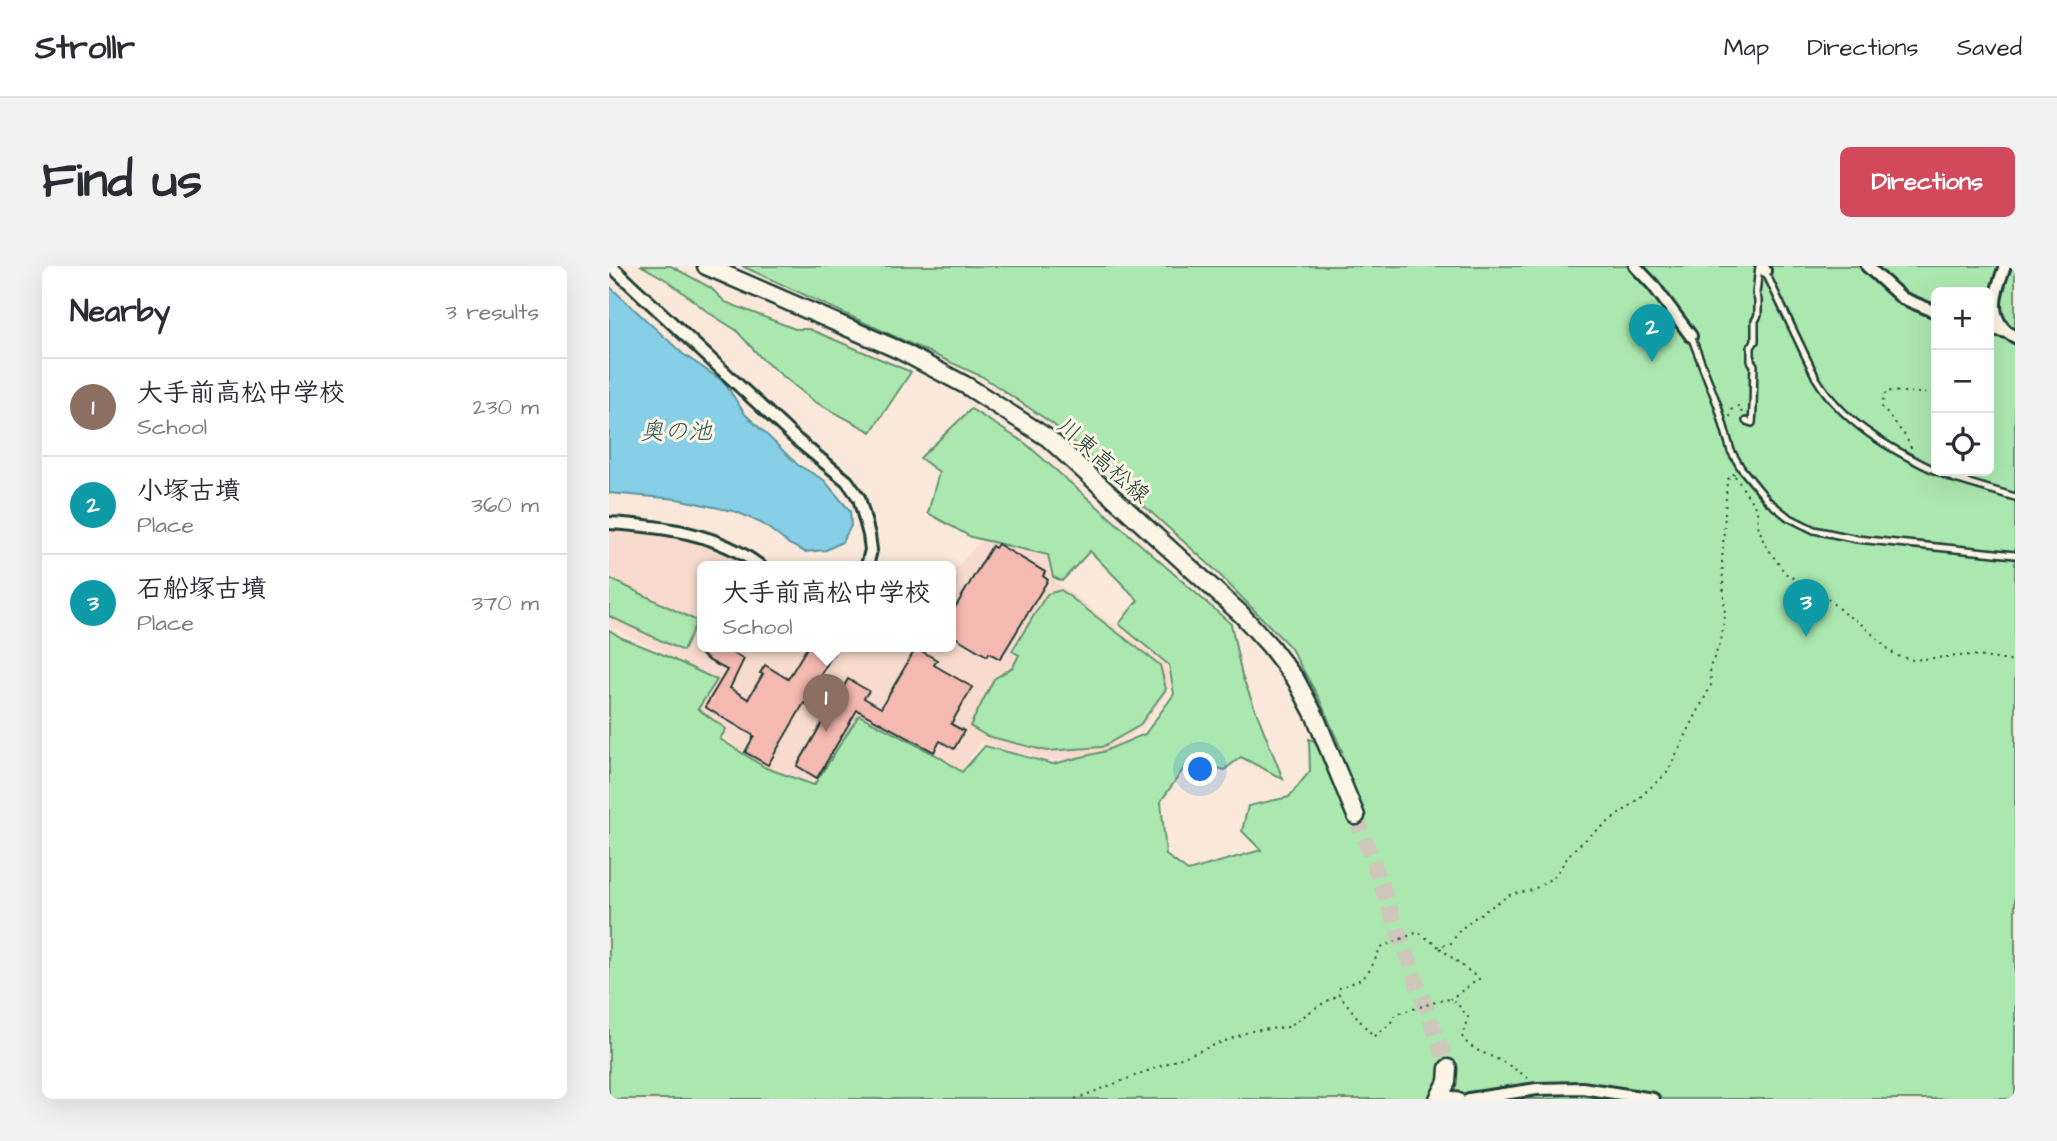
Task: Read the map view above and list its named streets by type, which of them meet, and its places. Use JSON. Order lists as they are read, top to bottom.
{
  "streets": {
    "main road": ["川東高松線"]
  },
  "water": ["奥の池"],
  "page": {
    "header": "Strollr",
    "nav": ["Map", "Directions", "Saved"],
    "buttons": "Directions",
    "title": "Find us",
    "heading": ["Nearby", "3 results"],
    "map_buttons": ["+", "−"],
    "pins": ["2", "3", "1"],
    "list": [
      {
        "mark": "1",
        "name": "大手前高松中学校",
        "note": "School",
        "value": "230 m"
      },
      {
        "mark": "2",
        "name": "小塚古墳",
        "note": "Place",
        "value": "360 m"
      },
      {
        "mark": "3",
        "name": "石船塚古墳",
        "note": "Place",
        "value": "370 m"
      }
    ],
    "popup": ["大手前高松中学校", "School"]
  }
}
